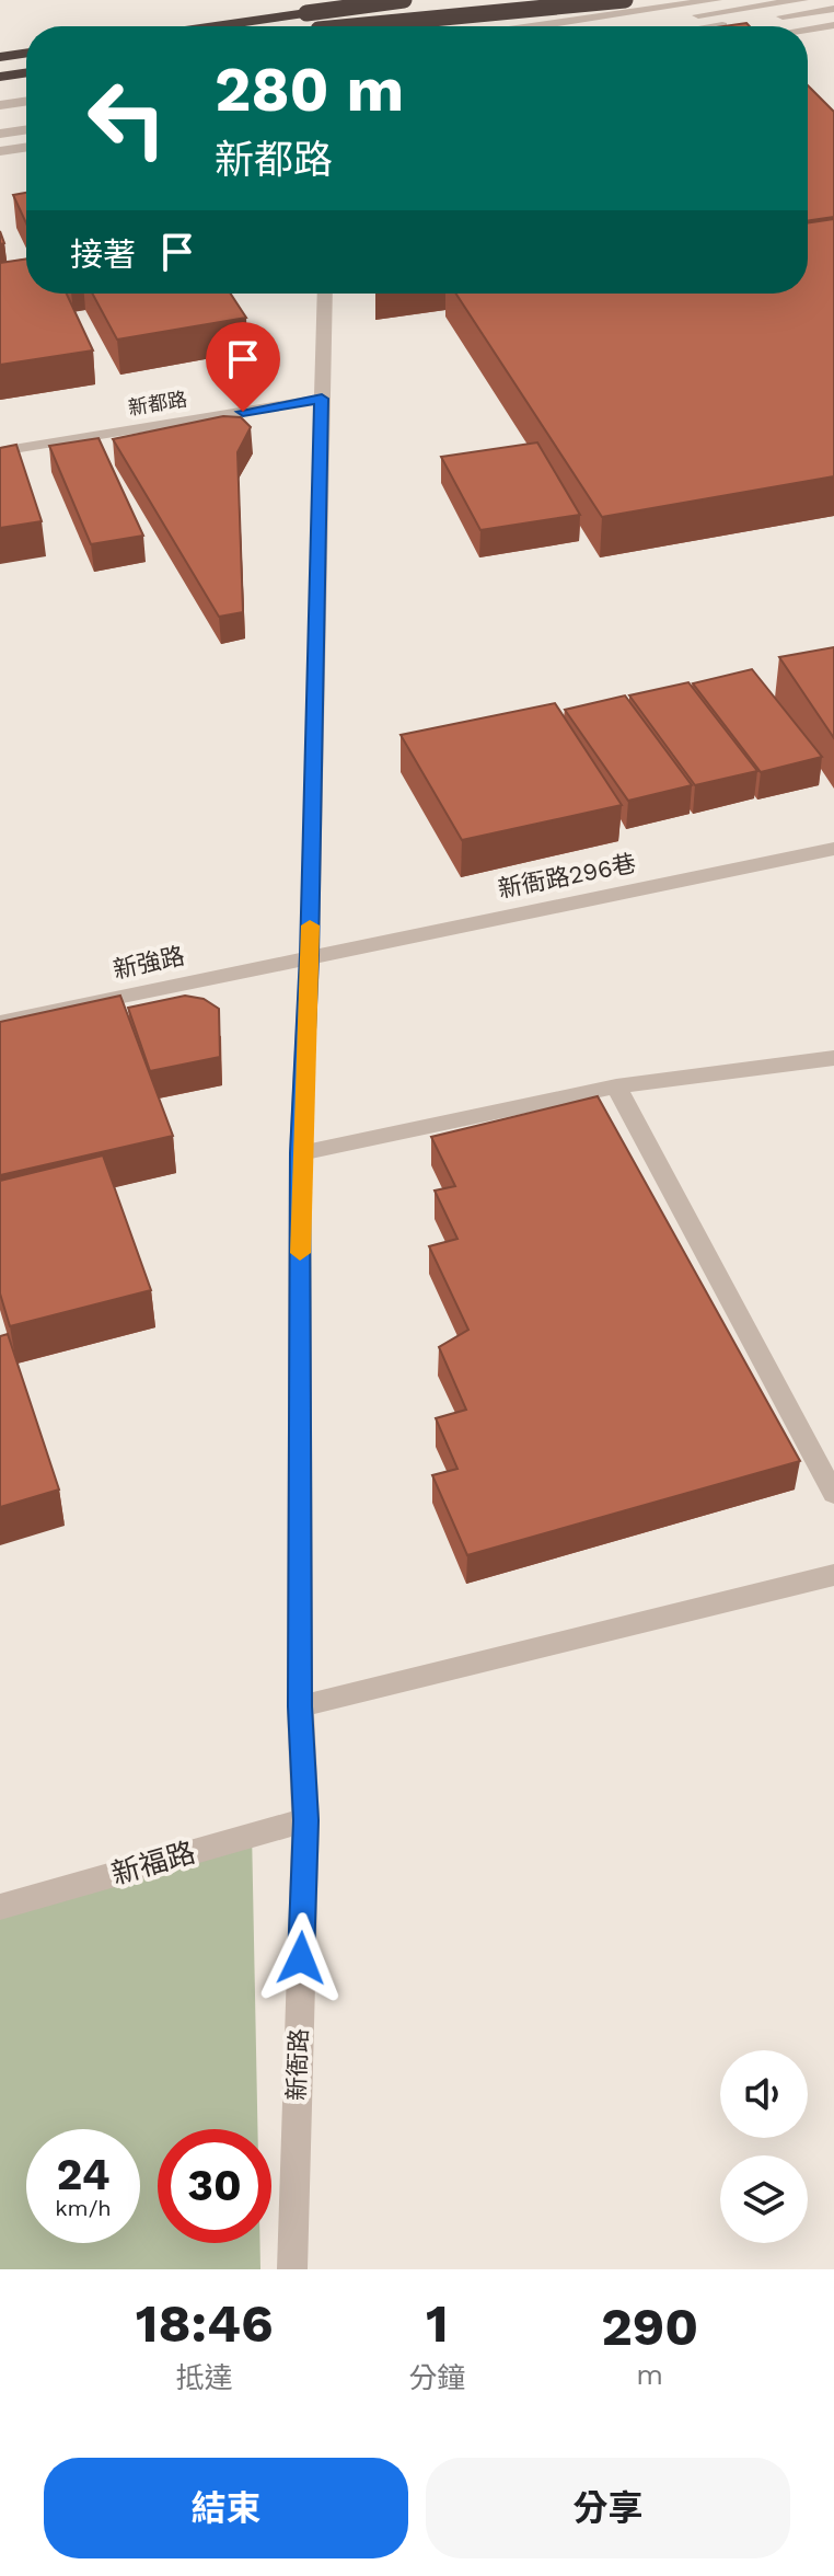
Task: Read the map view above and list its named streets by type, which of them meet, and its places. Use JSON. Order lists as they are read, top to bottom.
{
  "streets": {
    "street": [
      "新都路",
      "新衙路296巷",
      "新強路",
      "新福路",
      "新衙路"
    ]
  },
  "crossings": [
    ["新都路", "新衙路"],
    ["新衙路296巷", "新強路"],
    ["新衙路296巷", "新衙路"],
    ["新強路", "新衙路"],
    ["新福路", "新衙路"]
  ],
  "page": {
    "turn": ["280 m", "新都路"],
    "then": "接著",
    "speed": "24 km/h",
    "limit": "30",
    "eta": [
      "18:46",
      "抵達",
      "1",
      "分鐘",
      "290",
      "m"
    ],
    "buttons": ["結束", "分享"]
  }
}
